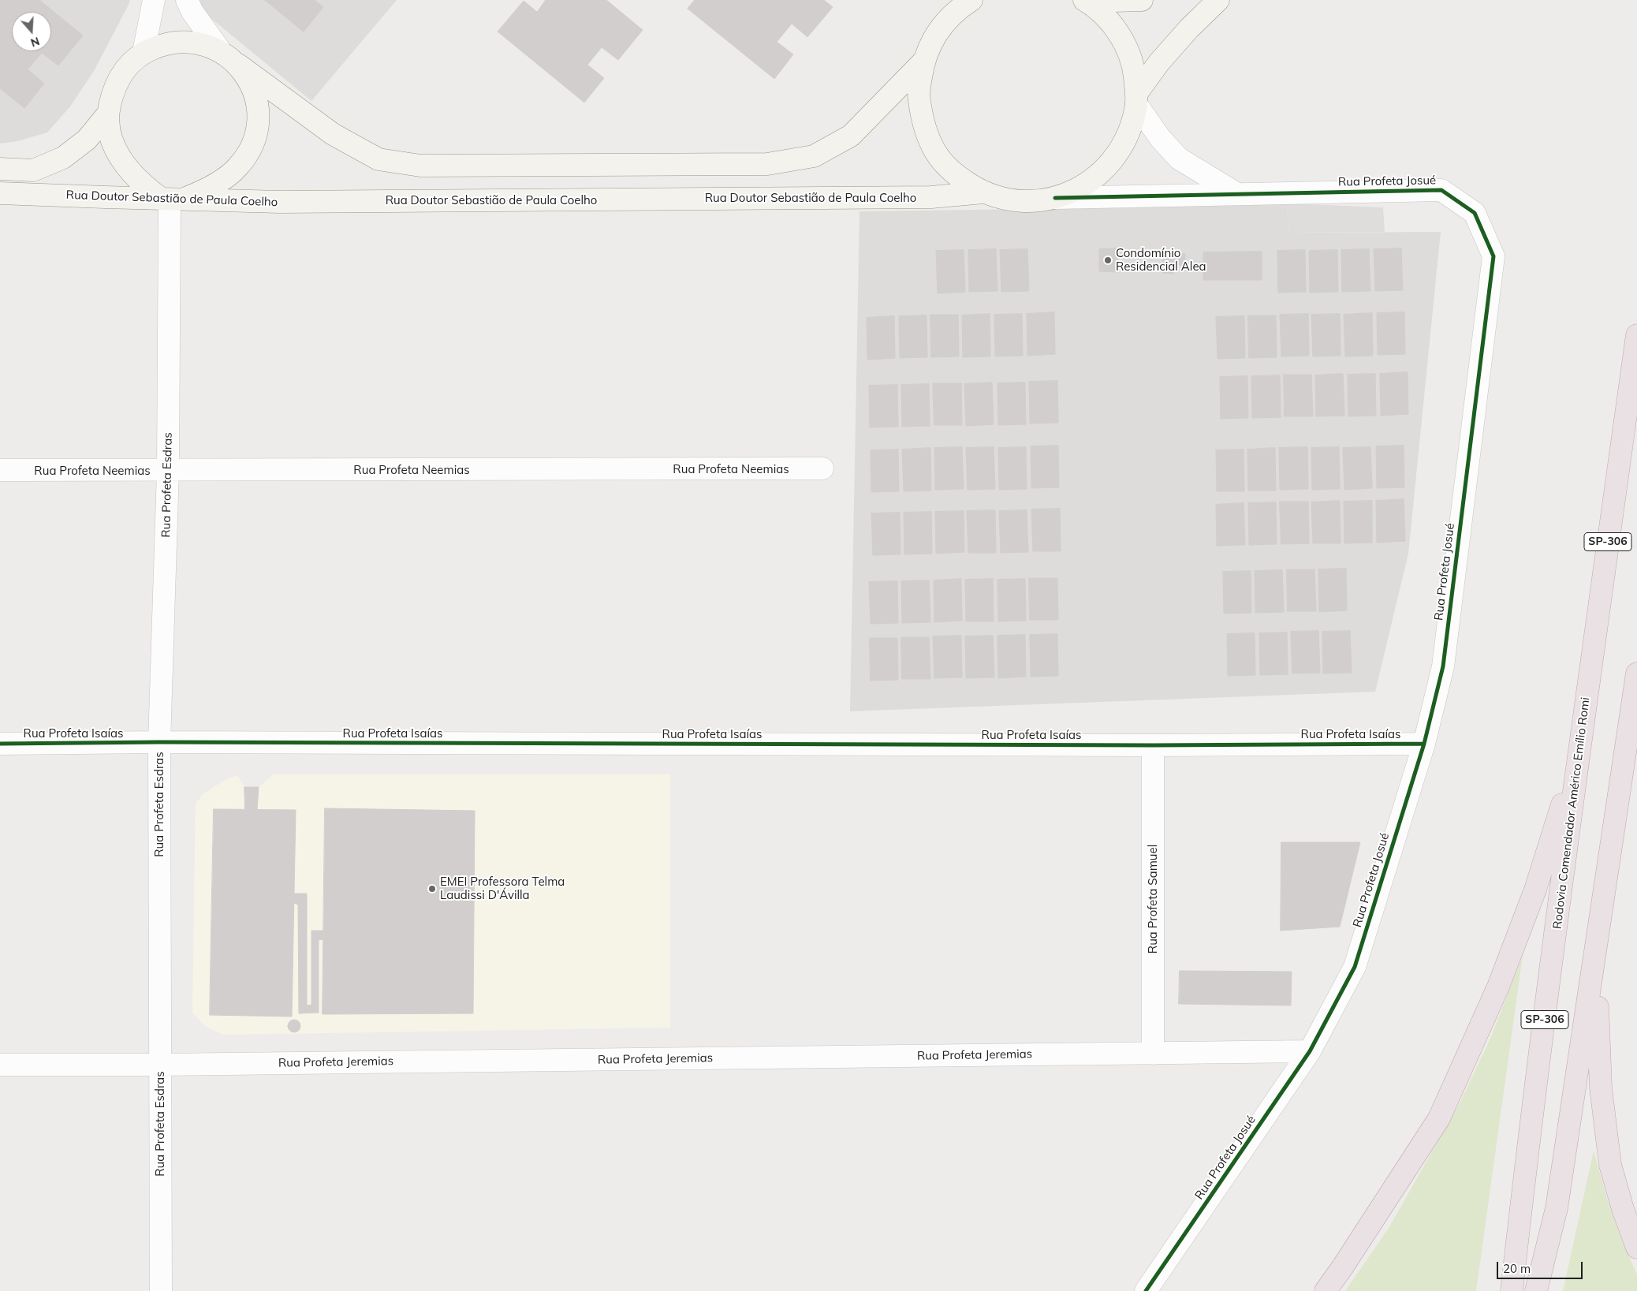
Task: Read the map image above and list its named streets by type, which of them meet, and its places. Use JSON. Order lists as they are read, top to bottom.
{
  "streets": {
    "highway": ["SP-306", "Rodovia Comendador Américo Emílio Romi"],
    "street": [
      "Rua Profeta Josué",
      "Rua Doutor Sebastião de Paula Coelho",
      "Rua Profeta Neemias",
      "Rua Profeta Esdras",
      "Rua Profeta Isaías",
      "Rua Profeta Samuel",
      "Rua Profeta Jeremias"
    ]
  },
  "crossings": [
    ["Rua Profeta Josué", "Rua Profeta Isaías"],
    ["Rua Profeta Josué", "Rua Profeta Jeremias"],
    ["Rua Doutor Sebastião de Paula Coelho", "Rua Profeta Esdras"],
    ["Rua Profeta Neemias", "Rua Profeta Esdras"],
    ["Rua Profeta Esdras", "Rua Profeta Isaías"],
    ["Rua Profeta Esdras", "Rua Profeta Jeremias"],
    ["Rua Profeta Isaías", "Rua Profeta Samuel"],
    ["Rua Profeta Samuel", "Rua Profeta Jeremias"]
  ],
  "places": ["Condomínio Residencial Alea", "EMEI Professora Telma Laudissi D'Ávilla"],
  "scale_bar": "20 m",
  "north": "bottom"
}
